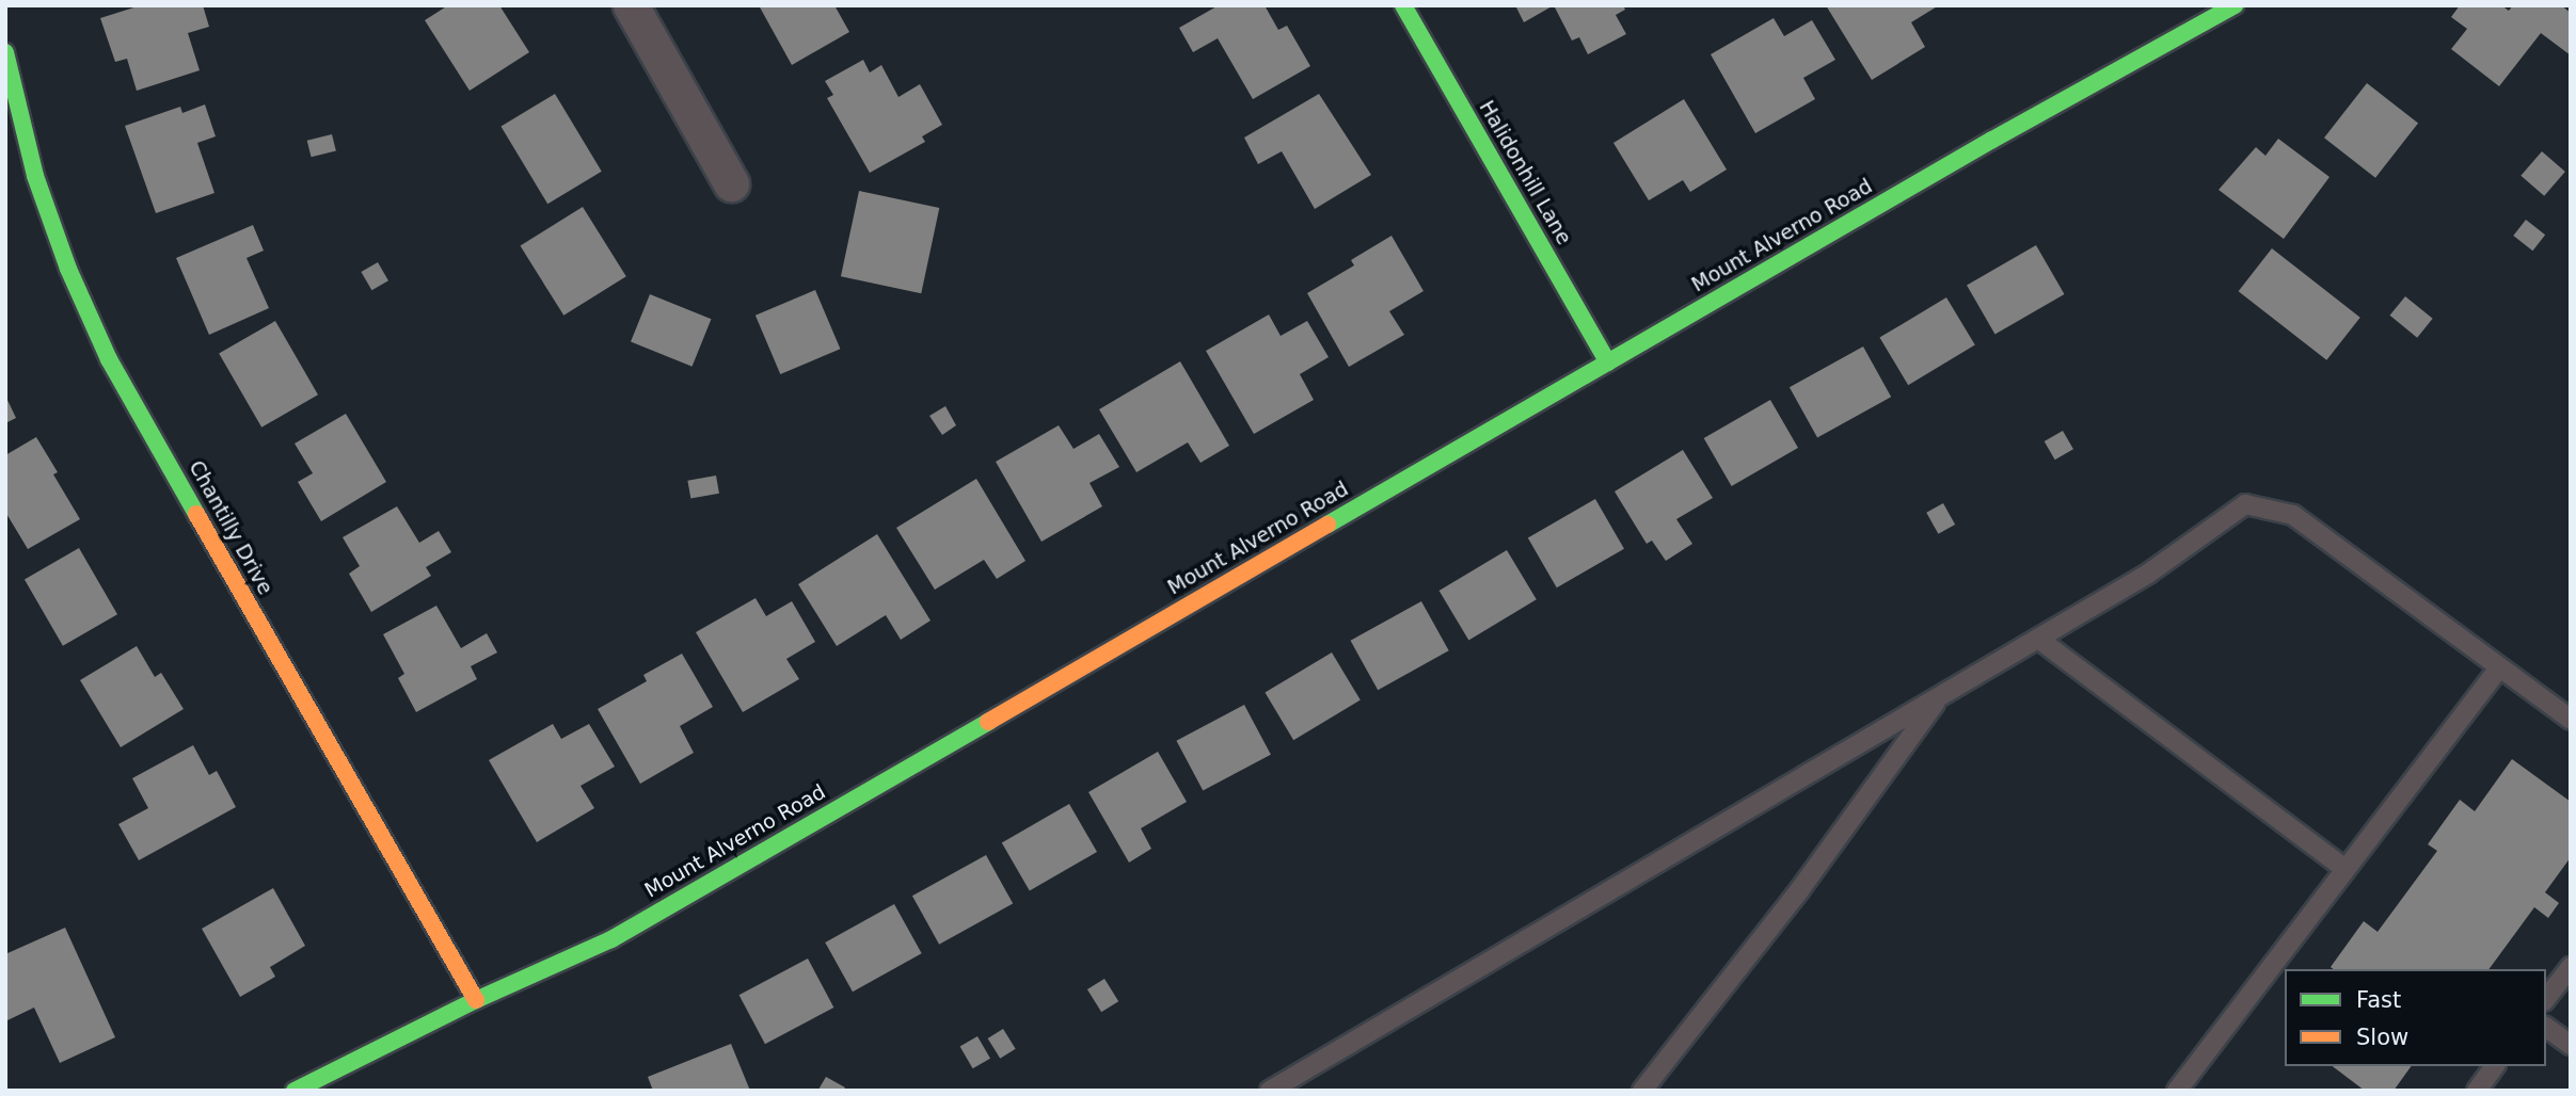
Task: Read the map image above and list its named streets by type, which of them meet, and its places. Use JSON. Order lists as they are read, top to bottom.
{
  "streets": {
    "street": ["Halidonhill Lane", "Mount Alverno Road", "Chantilly Drive"]
  },
  "crossings": [
    ["Halidonhill Lane", "Mount Alverno Road"],
    ["Mount Alverno Road", "Chantilly Drive"]
  ],
  "legend": ["Fast", "Slow"]
}
